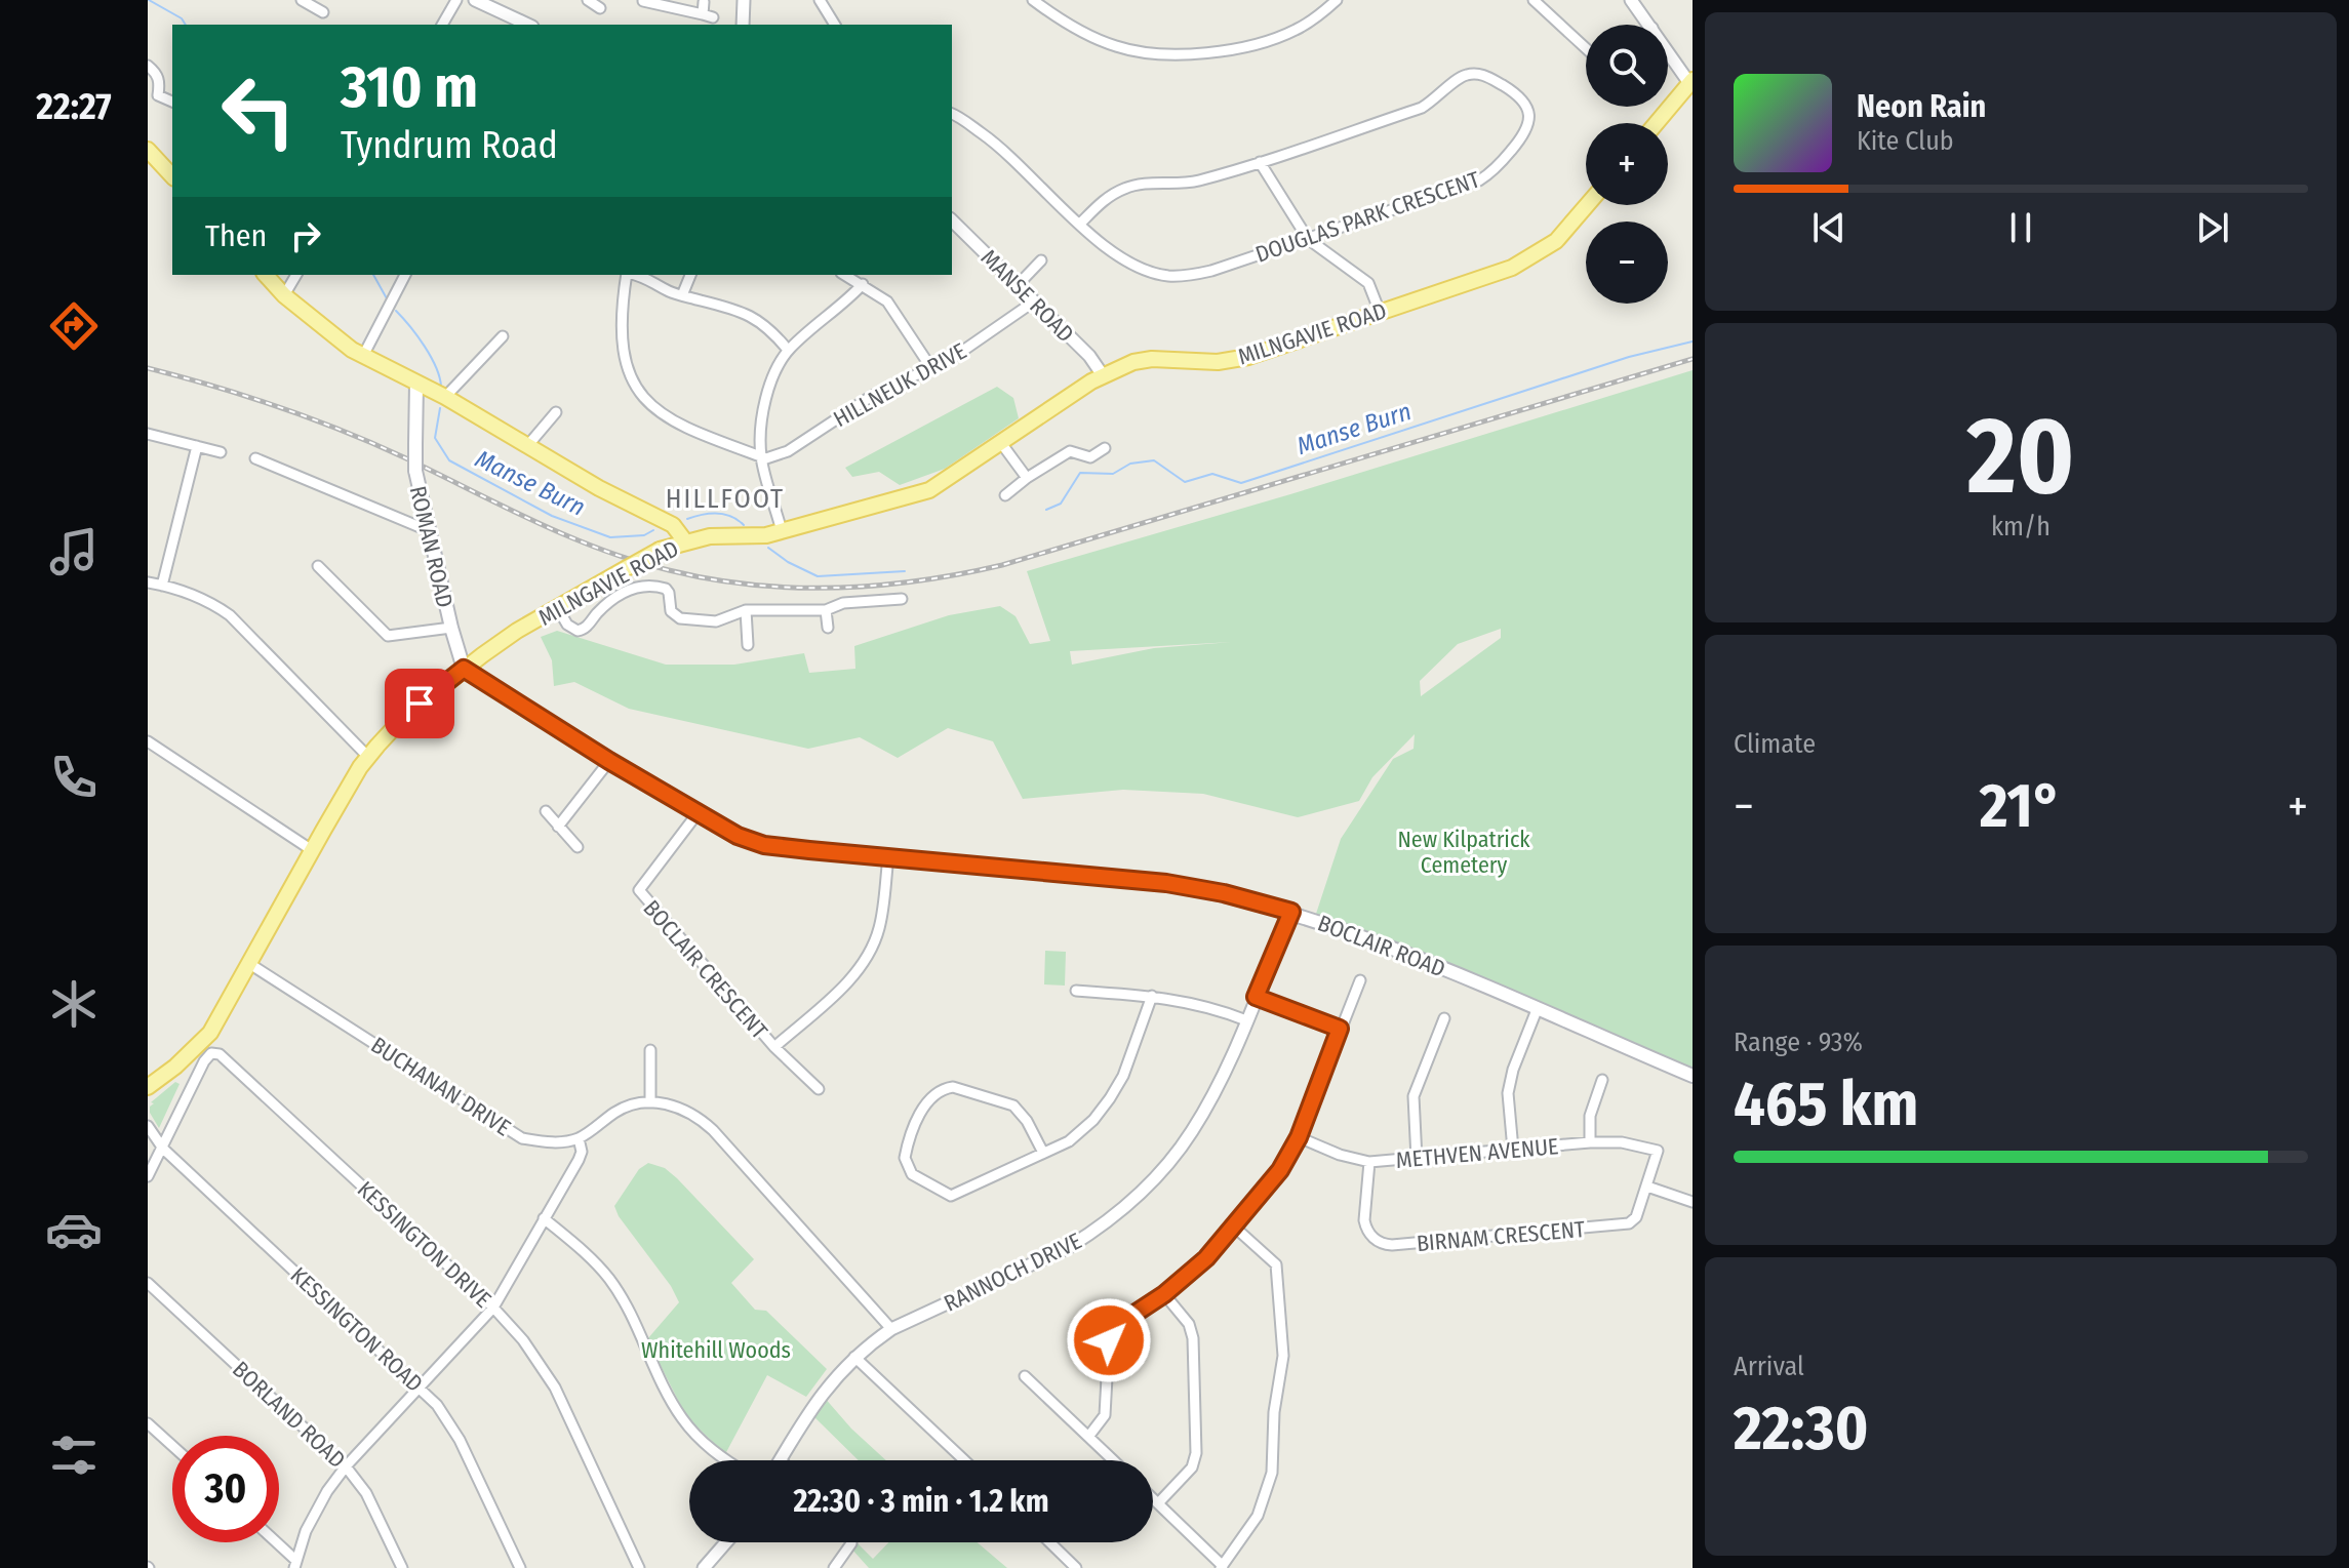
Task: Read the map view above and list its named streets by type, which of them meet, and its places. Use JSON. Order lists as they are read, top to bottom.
{
  "streets": {
    "main road": ["MILNGAVIE ROAD", "ROMAN ROAD", "BOCLAIR ROAD"],
    "street": [
      "DOUGLAS PARK CRESCENT",
      "MANSE ROAD",
      "HILLNEUK DRIVE",
      "BOCLAIR CRESCENT",
      "BUCHANAN DRIVE",
      "METHVEN AVENUE",
      "BIRNAM CRESCENT",
      "KESSINGTON DRIVE",
      "RANNOCH DRIVE",
      "KESSINGTON ROAD",
      "BORLAND ROAD"
    ]
  },
  "crossings": [
    ["MANSE ROAD", "MILNGAVIE ROAD"],
    ["MANSE ROAD", "HILLNEUK DRIVE"],
    ["MILNGAVIE ROAD", "ROMAN ROAD"],
    ["MILNGAVIE ROAD", "BOCLAIR ROAD"],
    ["MILNGAVIE ROAD", "BUCHANAN DRIVE"],
    ["ROMAN ROAD", "BOCLAIR ROAD"],
    ["BOCLAIR ROAD", "BOCLAIR CRESCENT"],
    ["BOCLAIR ROAD", "RANNOCH DRIVE"],
    ["METHVEN AVENUE", "BIRNAM CRESCENT"],
    ["KESSINGTON DRIVE", "KESSINGTON ROAD"]
  ],
  "districts": ["HILLFOOT"],
  "water": ["Manse Burn"],
  "parks": ["New Kilpatrick Cemetery", "Whitehill Woods"],
  "page": {
    "tabs": "22:27",
    "map_buttons": ["+", "−"],
    "turn": ["310 m", "Tyndrum Road"],
    "song": ["Neon Rain", "Kite Club"],
    "then": "Then",
    "tile": [
      ["20", "km/h"],
      "Climate",
      ["Range · 93%", "465 km"],
      ["Arrival", "22:30"]
    ],
    "heat": ["−", "21°", "+"],
    "limit": "30",
    "trip": "22:30 · 3 min · 1.2 km"
  }
}
